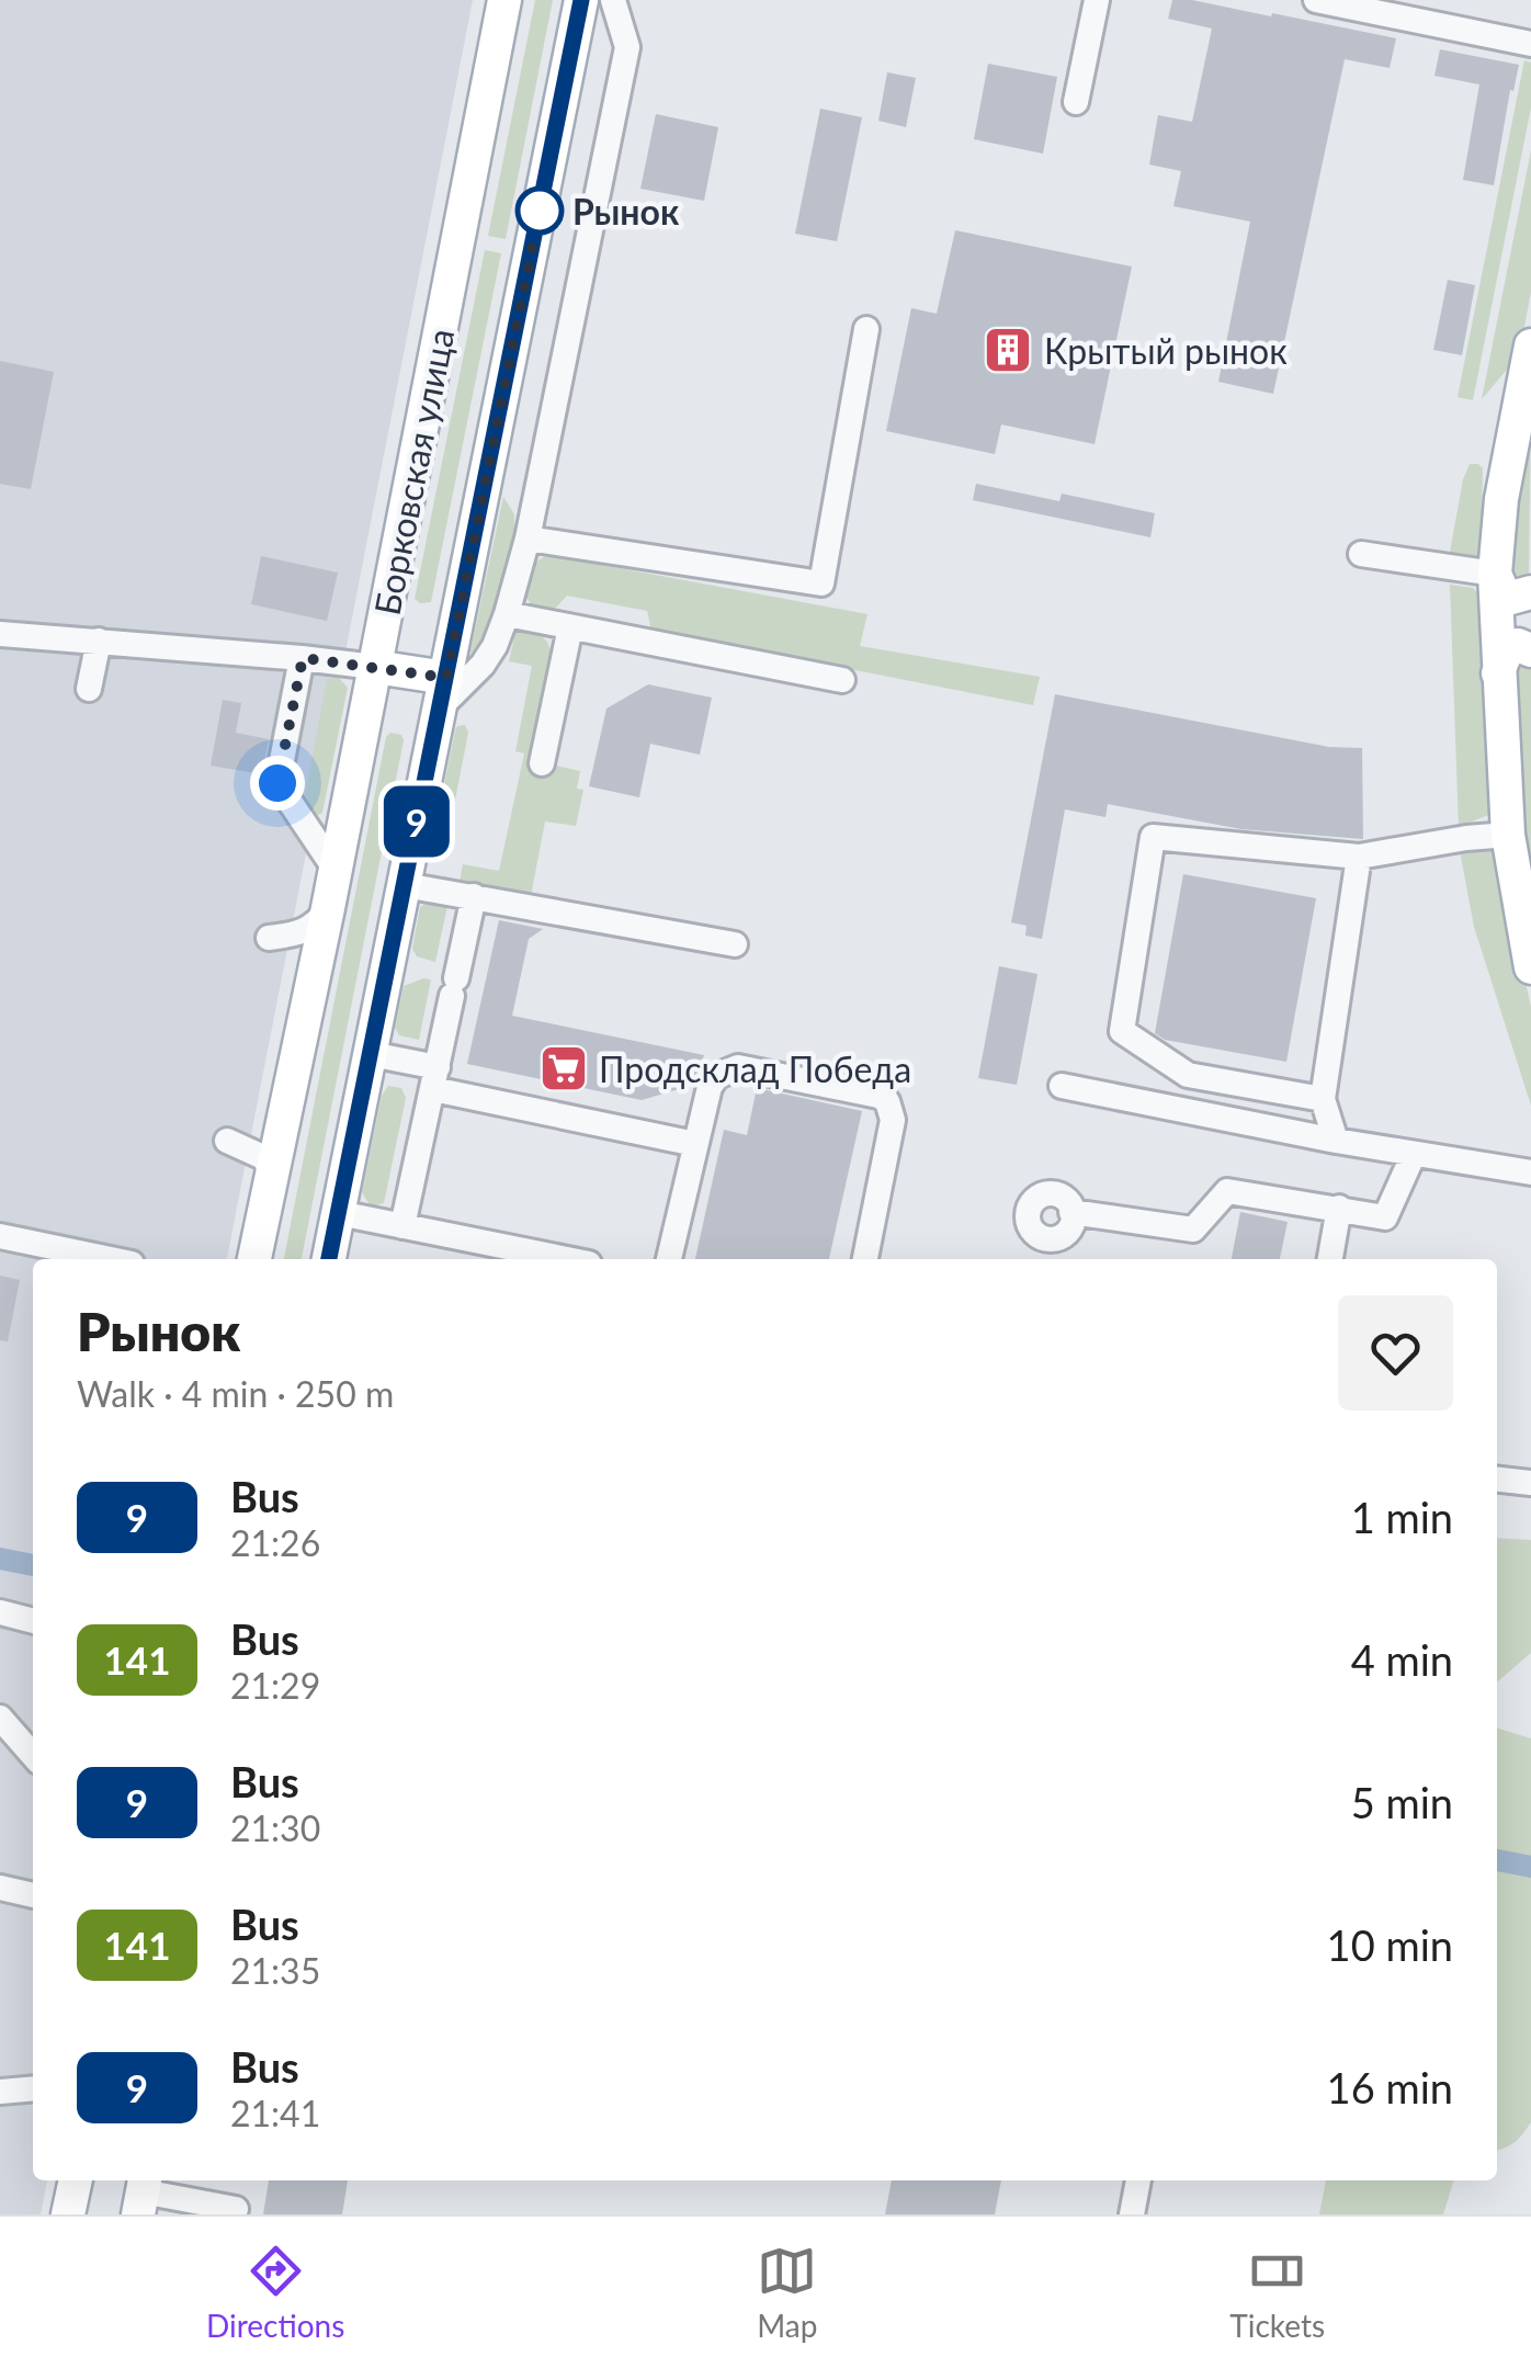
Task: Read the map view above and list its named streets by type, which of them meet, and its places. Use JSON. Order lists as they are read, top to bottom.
{
  "streets": {
    "main road": ["Борковская улица"]
  },
  "places": {
    "other": ["Рынок"],
    "building": ["Крытый рынок"],
    "supermarket": ["Продсклад Победа"]
  },
  "lines": ["bus line 9"],
  "page": {
    "on_map": "9",
    "heading": ["Рынок", "Walk · 4 min · 250 m"],
    "list": [
      {
        "mark": "9",
        "name": "Bus",
        "note": "21:26",
        "value": "1 min"
      },
      {
        "mark": "141",
        "name": "Bus",
        "note": "21:29",
        "value": "4 min"
      },
      {
        "mark": "9",
        "name": "Bus",
        "note": "21:30",
        "value": "5 min"
      },
      {
        "mark": "141",
        "name": "Bus",
        "note": "21:35",
        "value": "10 min"
      },
      {
        "mark": "9",
        "name": "Bus",
        "note": "21:41",
        "value": "16 min"
      }
    ],
    "tabs": ["Directions", "Map", "Tickets"]
  }
}
